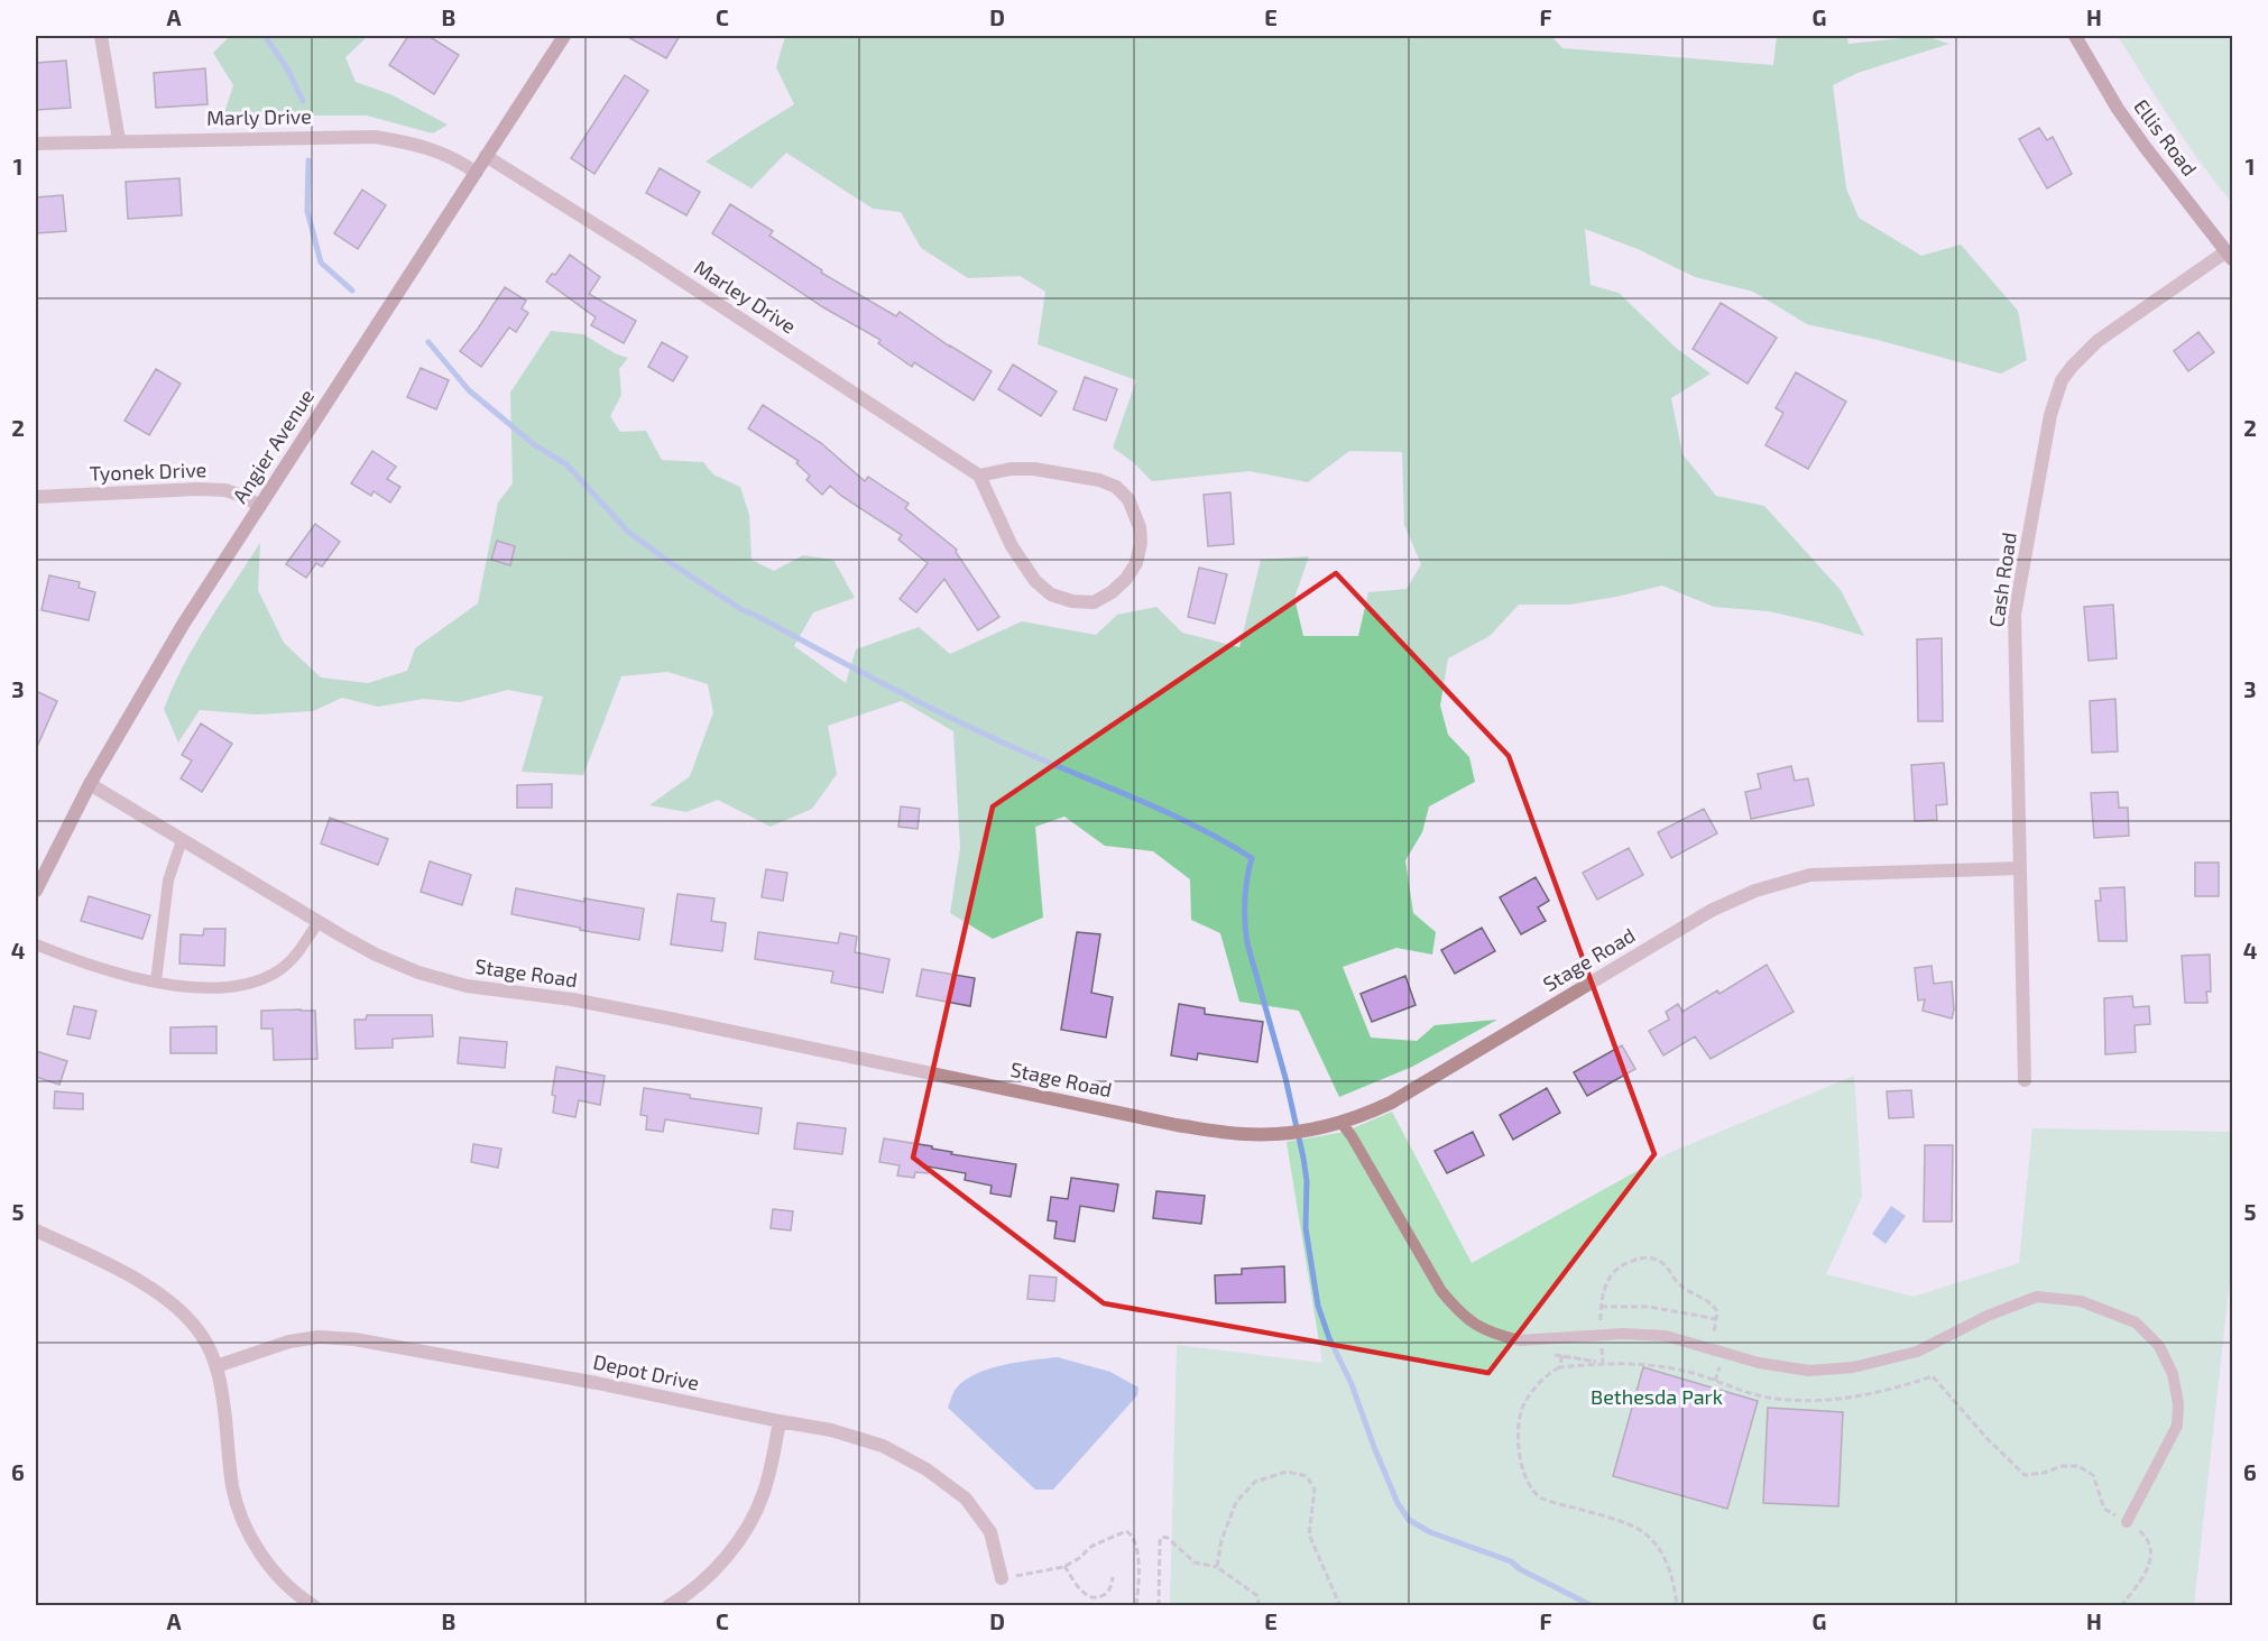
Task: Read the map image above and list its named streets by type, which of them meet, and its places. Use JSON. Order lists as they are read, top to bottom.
{
  "streets": {
    "main road": ["Ellis Road", "Angier Avenue"],
    "street": [
      "Marly Drive",
      "Marley Drive",
      "Tyonek Drive",
      "Cash Road",
      "Stage Road",
      "Depot Drive"
    ]
  },
  "crossings": [
    ["Marly Drive", "Angier Avenue"],
    ["Ellis Road", "Cash Road"],
    ["Marley Drive", "Angier Avenue"],
    ["Angier Avenue", "Tyonek Drive"],
    ["Angier Avenue", "Stage Road"],
    ["Cash Road", "Stage Road"]
  ],
  "parks": ["Bethesda Park"],
  "grid": {
    "columns": [
      "A",
      "B",
      "C",
      "D",
      "E",
      "F",
      "G",
      "H"
    ],
    "rows": [
      "1",
      "2",
      "3",
      "4",
      "5",
      "6"
    ]
  }
}
